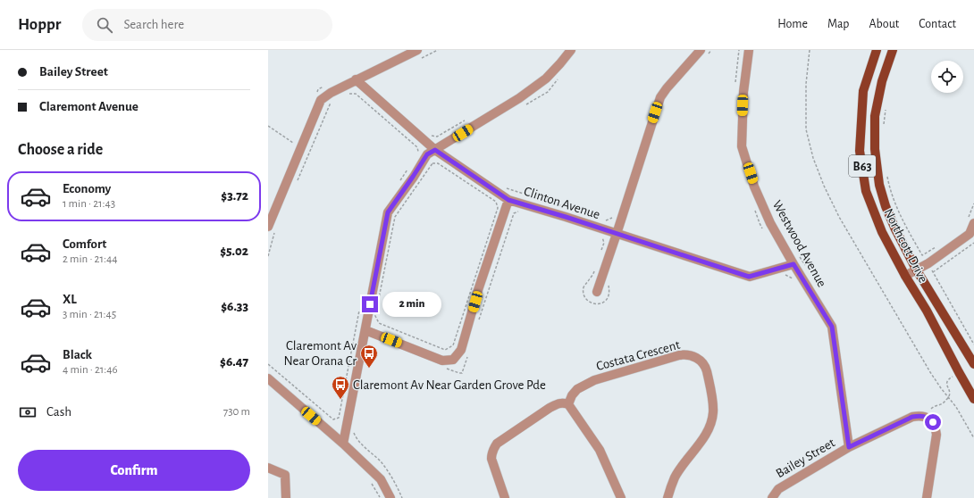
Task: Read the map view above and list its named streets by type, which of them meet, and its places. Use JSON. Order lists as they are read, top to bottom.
{
  "streets": {
    "main road": ["B63", "Northcott Drive"],
    "street": [
      "Clinton Avenue",
      "Westwood Avenue",
      "Costata Crescent",
      "Bailey Street"
    ]
  },
  "crossings": [
    ["Clinton Avenue", "Westwood Avenue"],
    ["Westwood Avenue", "Bailey Street"]
  ],
  "places": {
    "bus stop": ["Claremont Av Near Orana Cr", "Claremont Av Near Garden Grove Pde"]
  },
  "page": {
    "header": "Hoppr",
    "search": "Search here",
    "nav": [
      "Home",
      "Map",
      "About",
      "Contact"
    ],
    "banner": ["Bailey Street", "Claremont Avenue"],
    "heading": "Choose a ride",
    "list": [
      {
        "name": "Economy",
        "note": "1 min · 21:43",
        "value": "$3.72"
      },
      {
        "name": "Comfort",
        "note": "2 min · 21:44",
        "value": "$5.02"
      },
      {
        "name": "XL",
        "note": "3 min · 21:45",
        "value": "$6.33"
      },
      {
        "name": "Black",
        "note": "4 min · 21:46",
        "value": "$6.47"
      }
    ],
    "bubble": "2 min",
    "pay": ["Cash", "730 m"],
    "buttons": "Confirm"
  }
}
